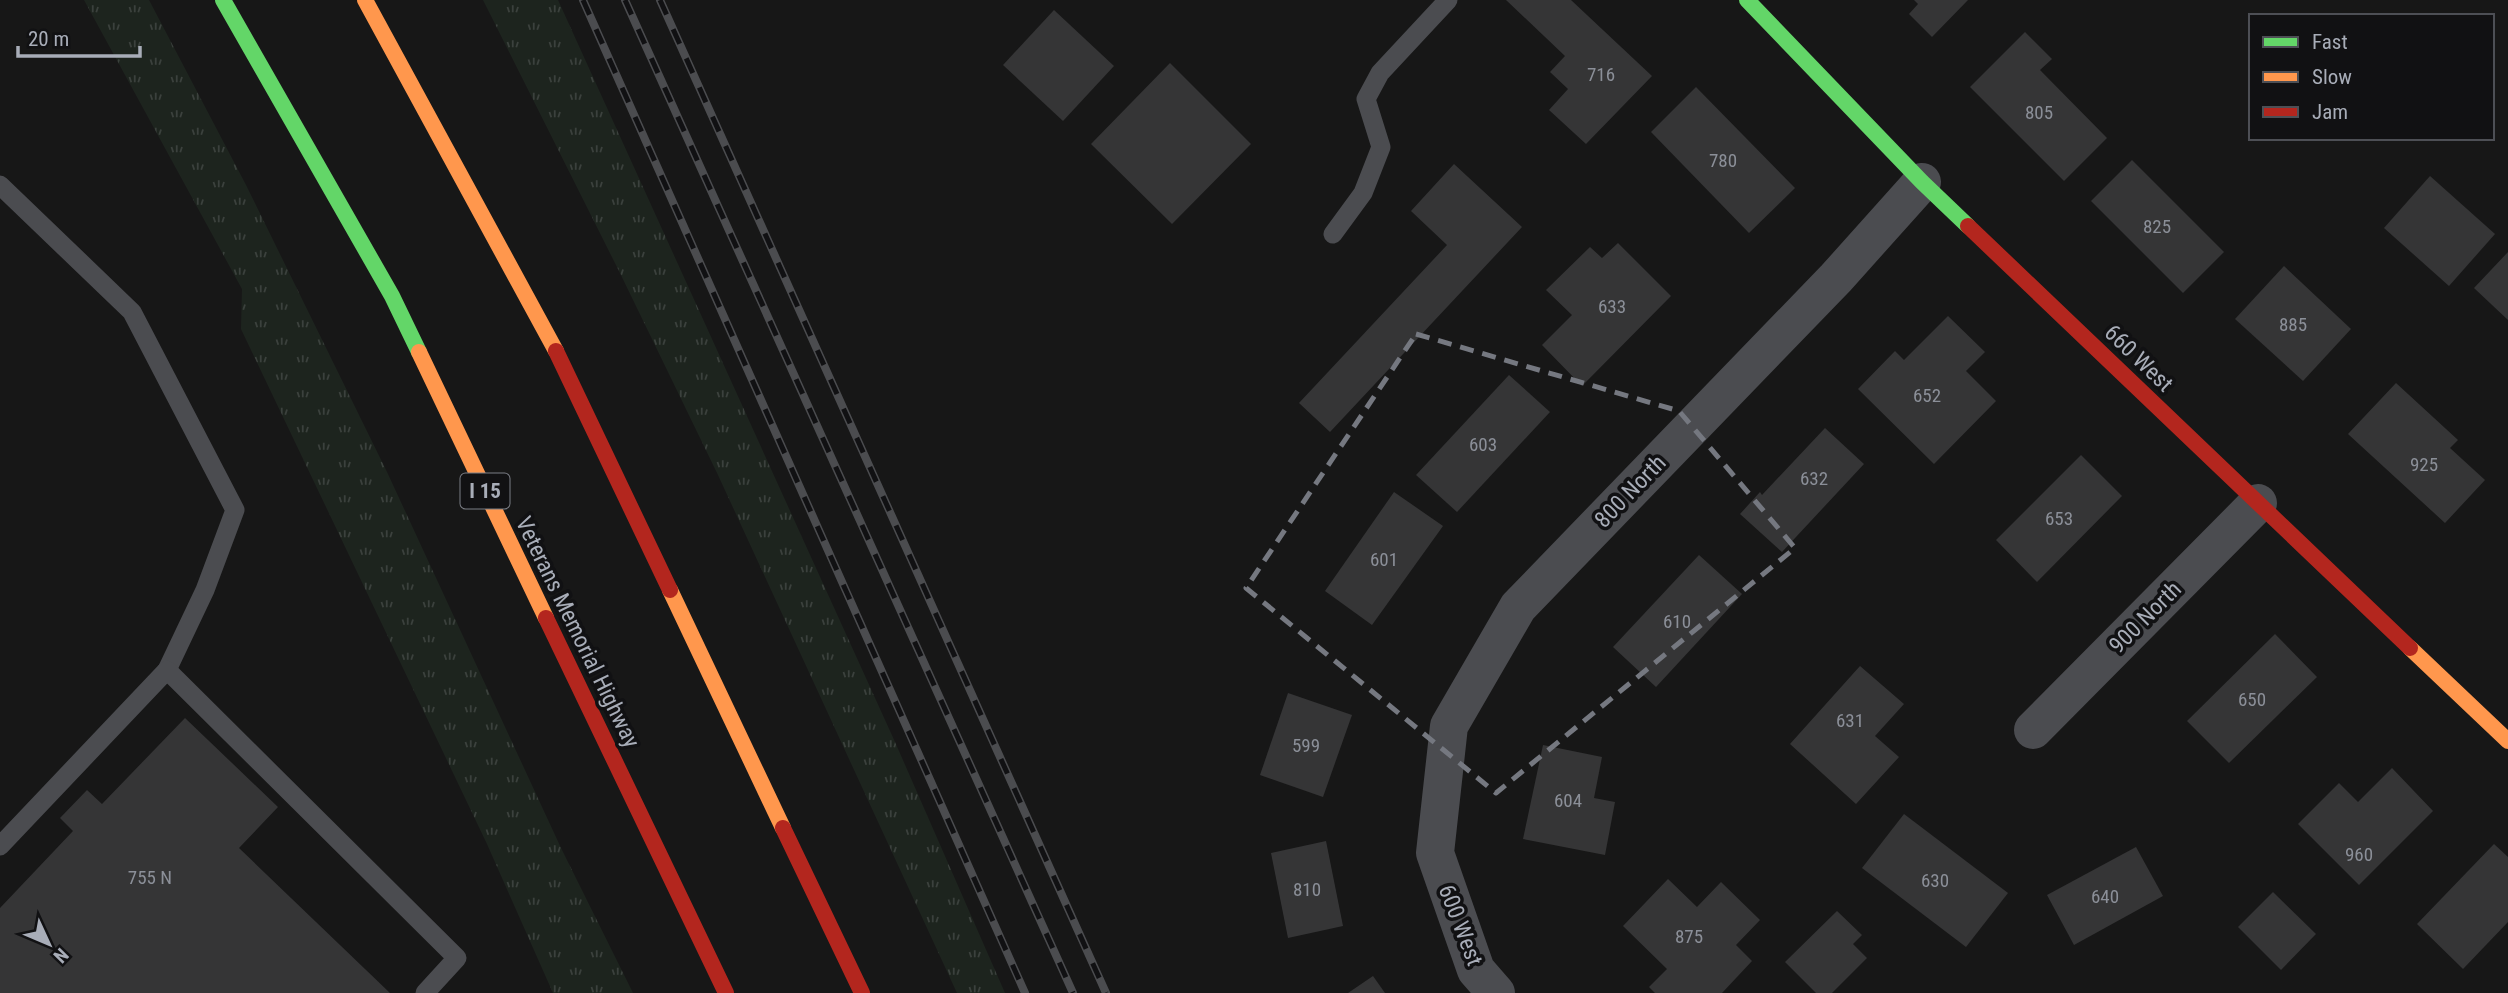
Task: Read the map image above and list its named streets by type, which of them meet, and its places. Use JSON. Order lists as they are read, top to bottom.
{
  "streets": {
    "main road": ["660 West", "I 15", "Veterans Memorial Highway"],
    "street": ["800 North", "900 North", "600 West"]
  },
  "crossings": [
    ["660 West", "800 North"],
    ["660 West", "900 North"],
    ["800 North", "600 West"]
  ],
  "house_numbers": [
    "716",
    "805",
    "780",
    "825",
    "633",
    "885",
    "652",
    "603",
    "925",
    "632",
    "653",
    "601",
    "610",
    "650",
    "631",
    "599",
    "604",
    "960",
    "755 N",
    "630",
    "810",
    "640",
    "875"
  ],
  "legend": ["Fast", "Slow", "Jam"],
  "scale_bar": "20 m",
  "north": "bottom right"
}
